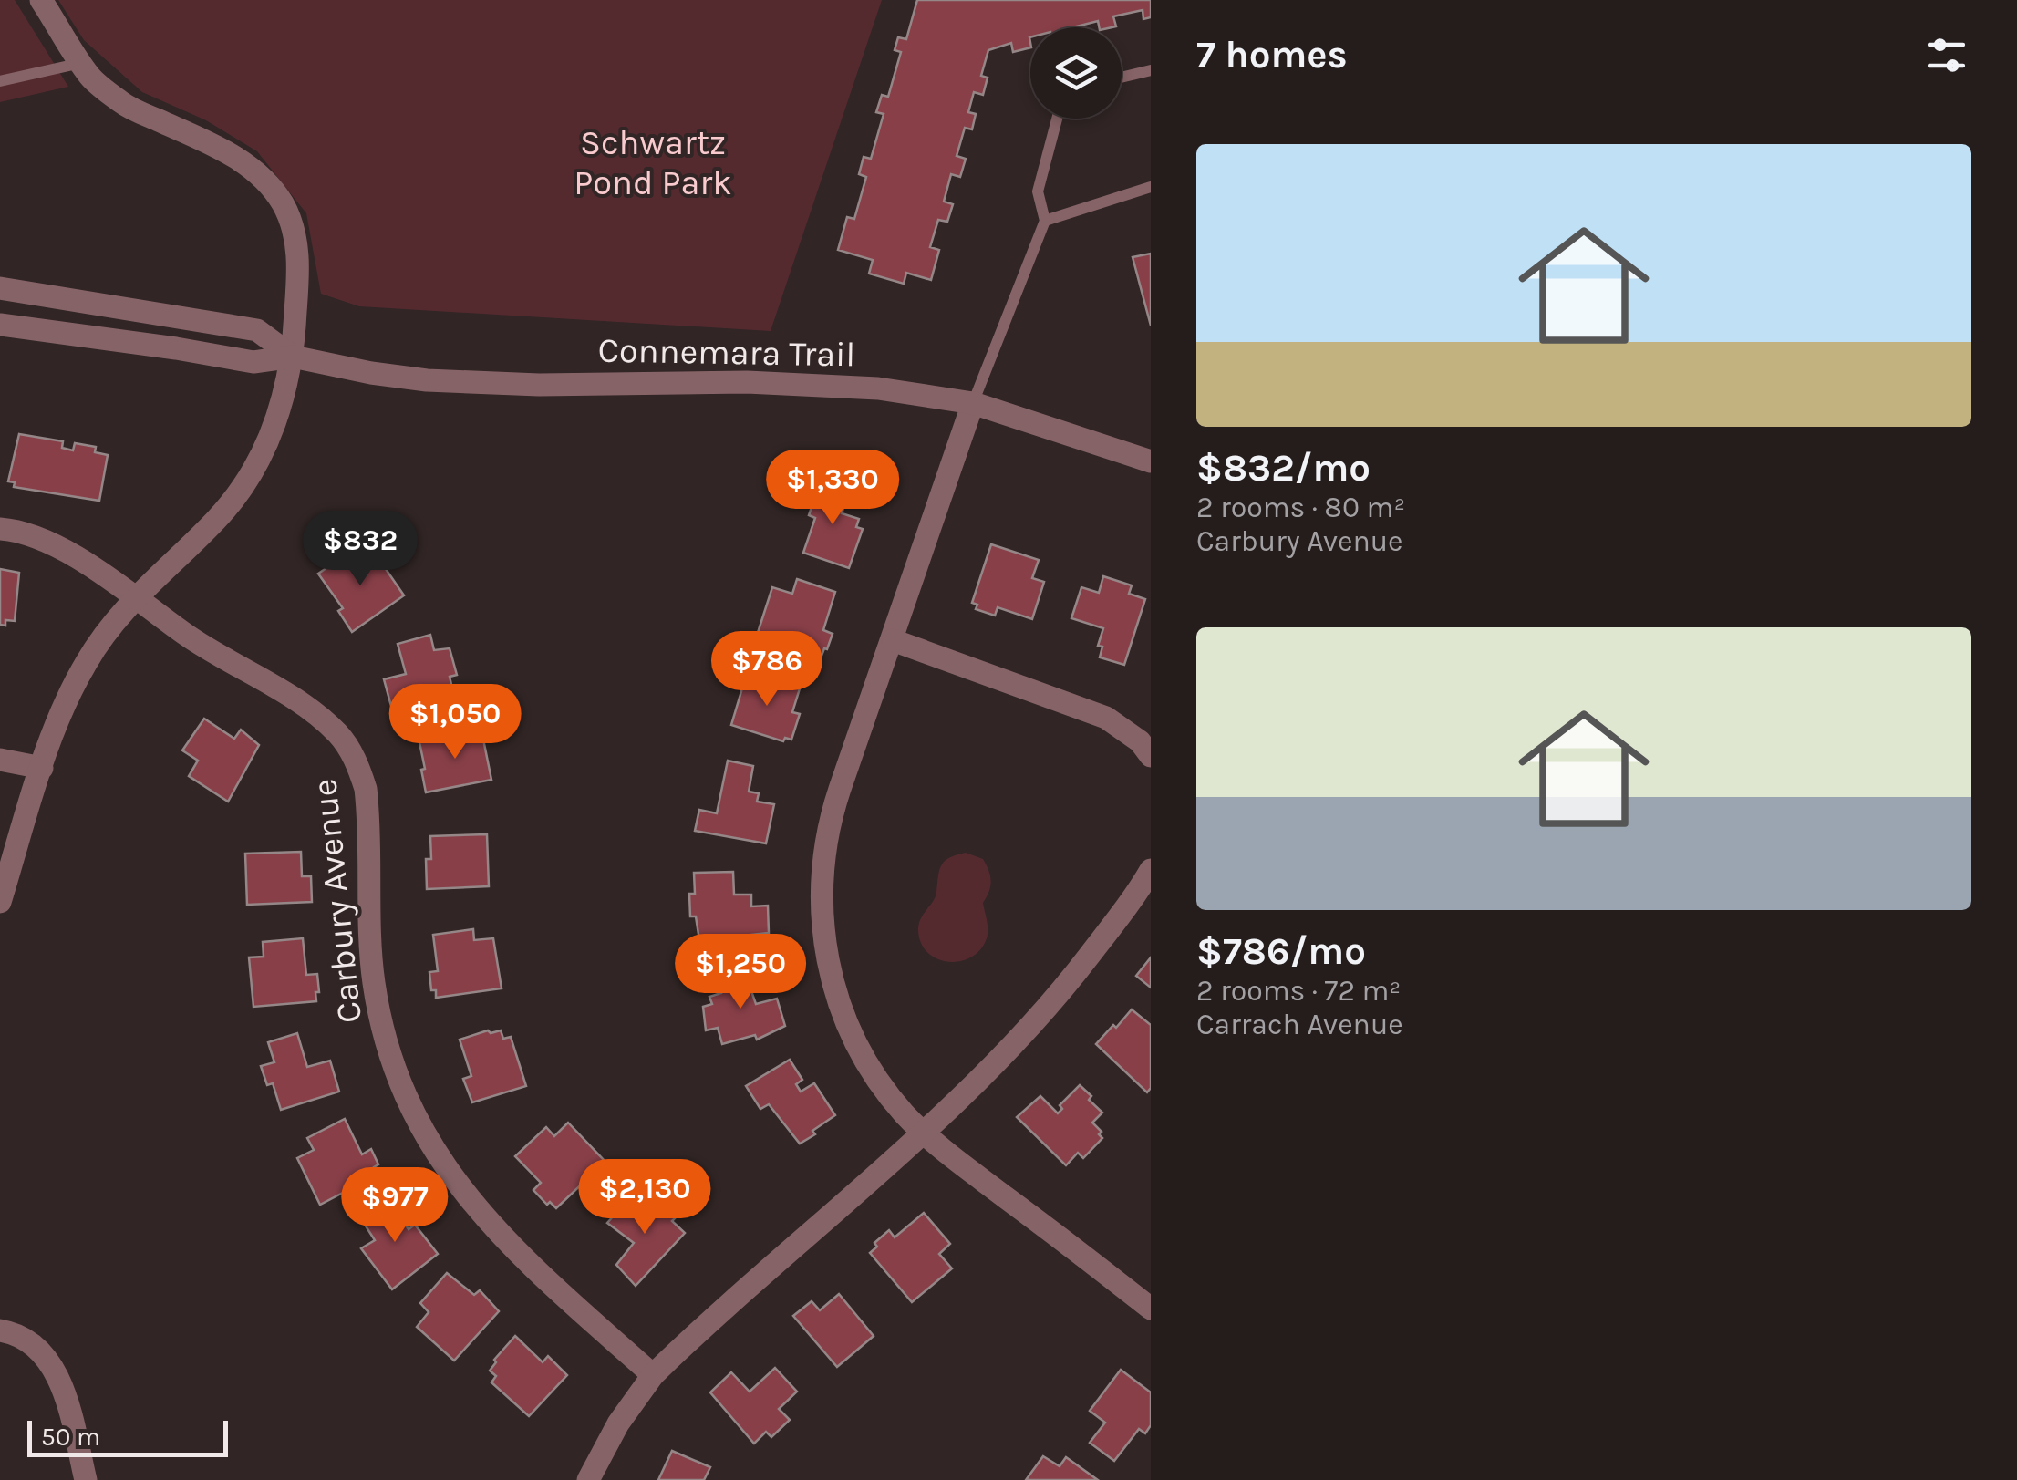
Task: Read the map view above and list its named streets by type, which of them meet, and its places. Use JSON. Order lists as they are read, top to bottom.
{
  "streets": {
    "street": ["Connemara Trail", "Carbury Avenue"]
  },
  "parks": ["Schwartz Pond Park"],
  "scale_bar": "50 m",
  "page": {
    "heading": "7 homes",
    "list": [
      {
        "name": "$832/mo",
        "note": "2 rooms · 80 m² · Carbury Avenue"
      },
      {
        "name": "$786/mo",
        "note": "2 rooms · 72 m² · Carrach Avenue"
      }
    ],
    "price": [
      "$1,330",
      "$832",
      "$786",
      "$1,050",
      "$1,250",
      "$2,130",
      "$977"
    ],
    "scale": "50 m"
  }
}
